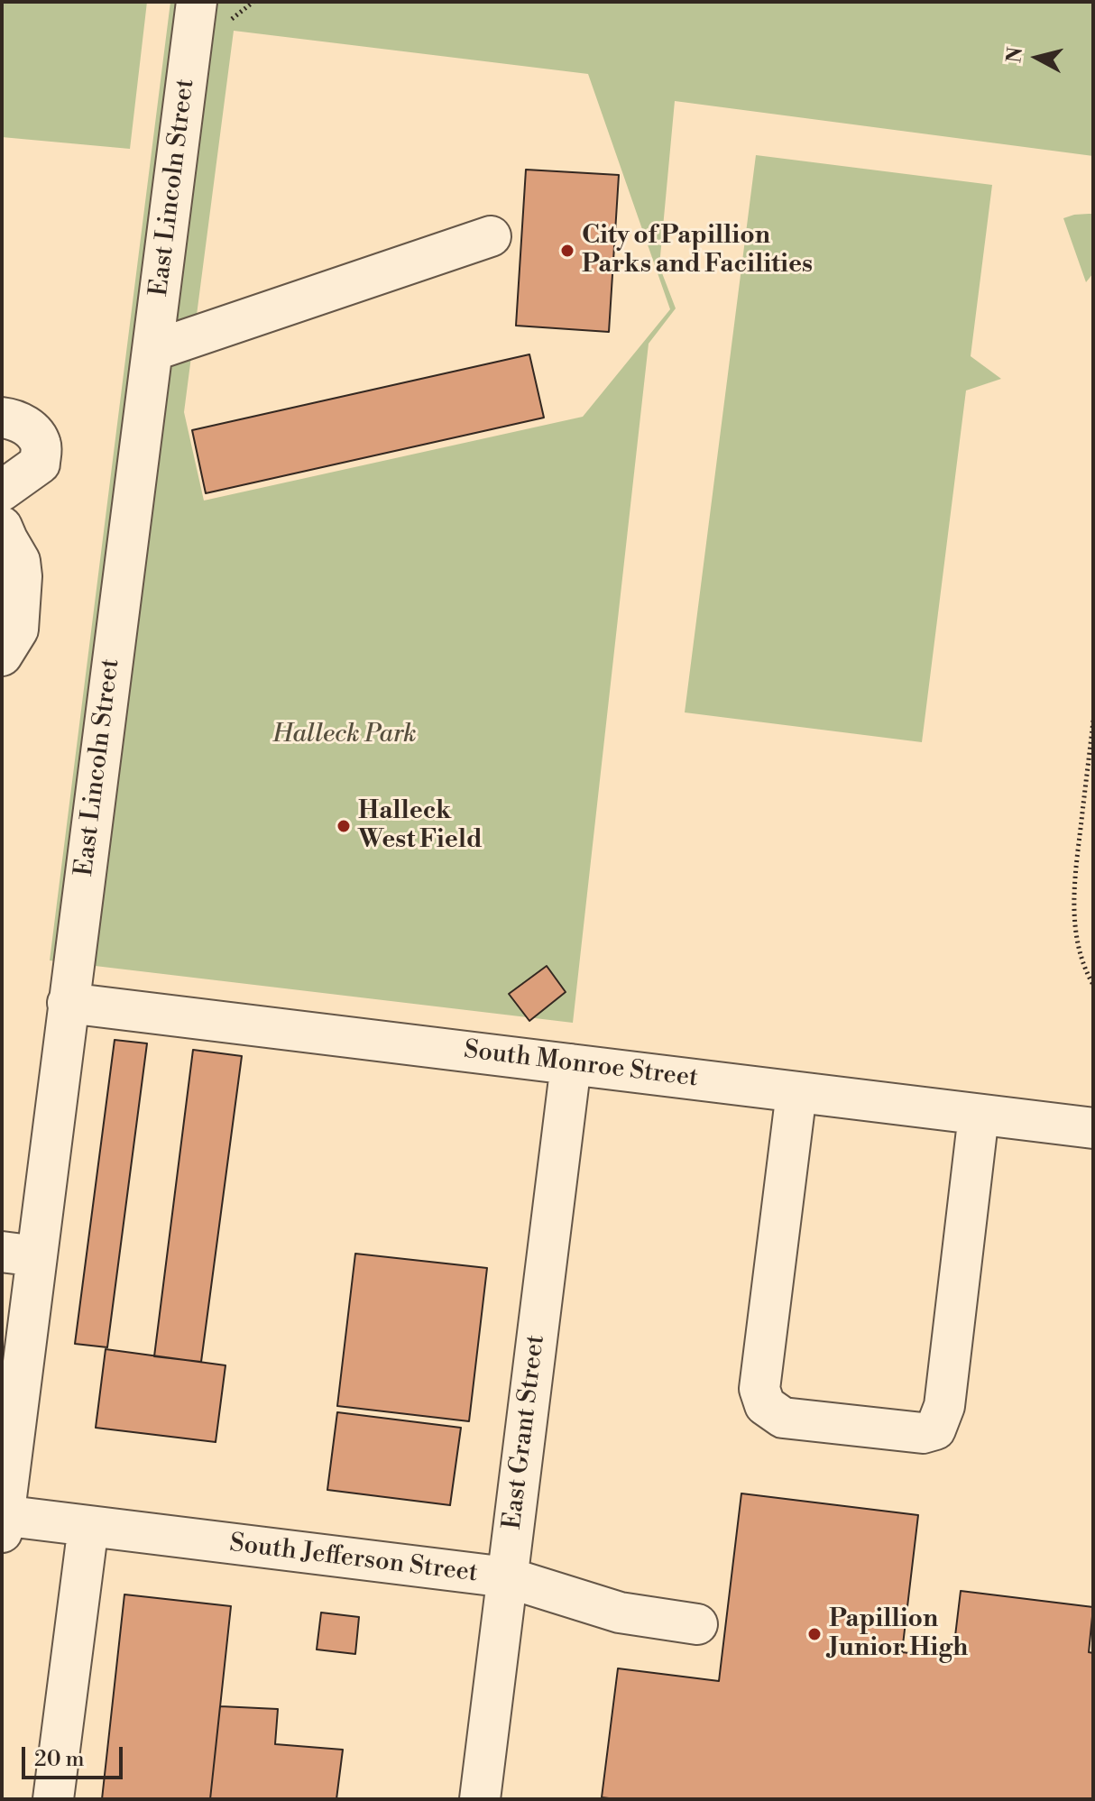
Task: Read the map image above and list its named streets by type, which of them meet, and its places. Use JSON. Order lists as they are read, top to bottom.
{
  "streets": {
    "street": [
      "East Lincoln Street",
      "South Monroe Street",
      "East Grant Street",
      "South Jefferson Street"
    ]
  },
  "crossings": [
    ["East Lincoln Street", "South Monroe Street"],
    ["East Lincoln Street", "South Jefferson Street"],
    ["South Monroe Street", "East Grant Street"],
    ["East Grant Street", "South Jefferson Street"]
  ],
  "parks": ["Halleck Park"],
  "places": ["City of Papillion Parks and Facilities", "Halleck West Field", "Papillion Junior High"],
  "scale_bar": "20 m",
  "north": "left"
}
